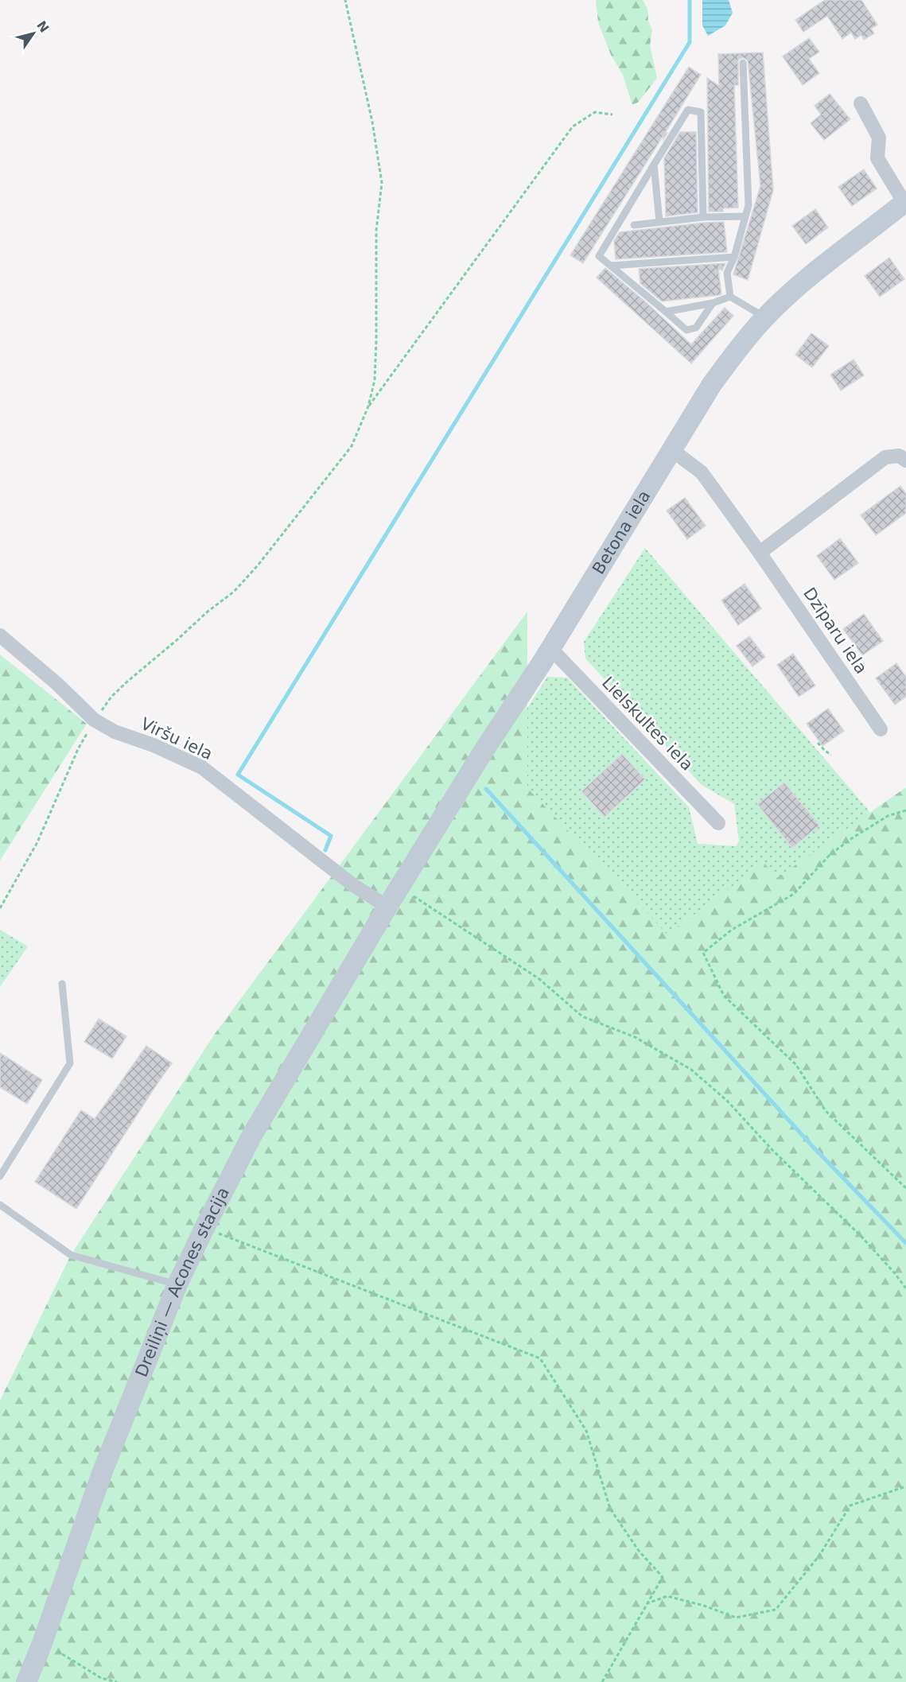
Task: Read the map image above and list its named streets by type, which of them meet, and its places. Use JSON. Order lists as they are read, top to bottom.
{
  "streets": {
    "main road": ["Betona iela", "Dreiliņi — Acones stacija"],
    "street": ["Dzīparu iela", "Lielskultes iela", "Viršu iela"]
  },
  "crossings": [
    ["Betona iela", "Dzīparu iela"],
    ["Betona iela", "Lielskultes iela"],
    ["Betona iela", "Viršu iela"],
    ["Betona iela", "Dreiliņi — Acones stacija"],
    ["Viršu iela", "Dreiliņi — Acones stacija"]
  ],
  "north": "top right"
}
